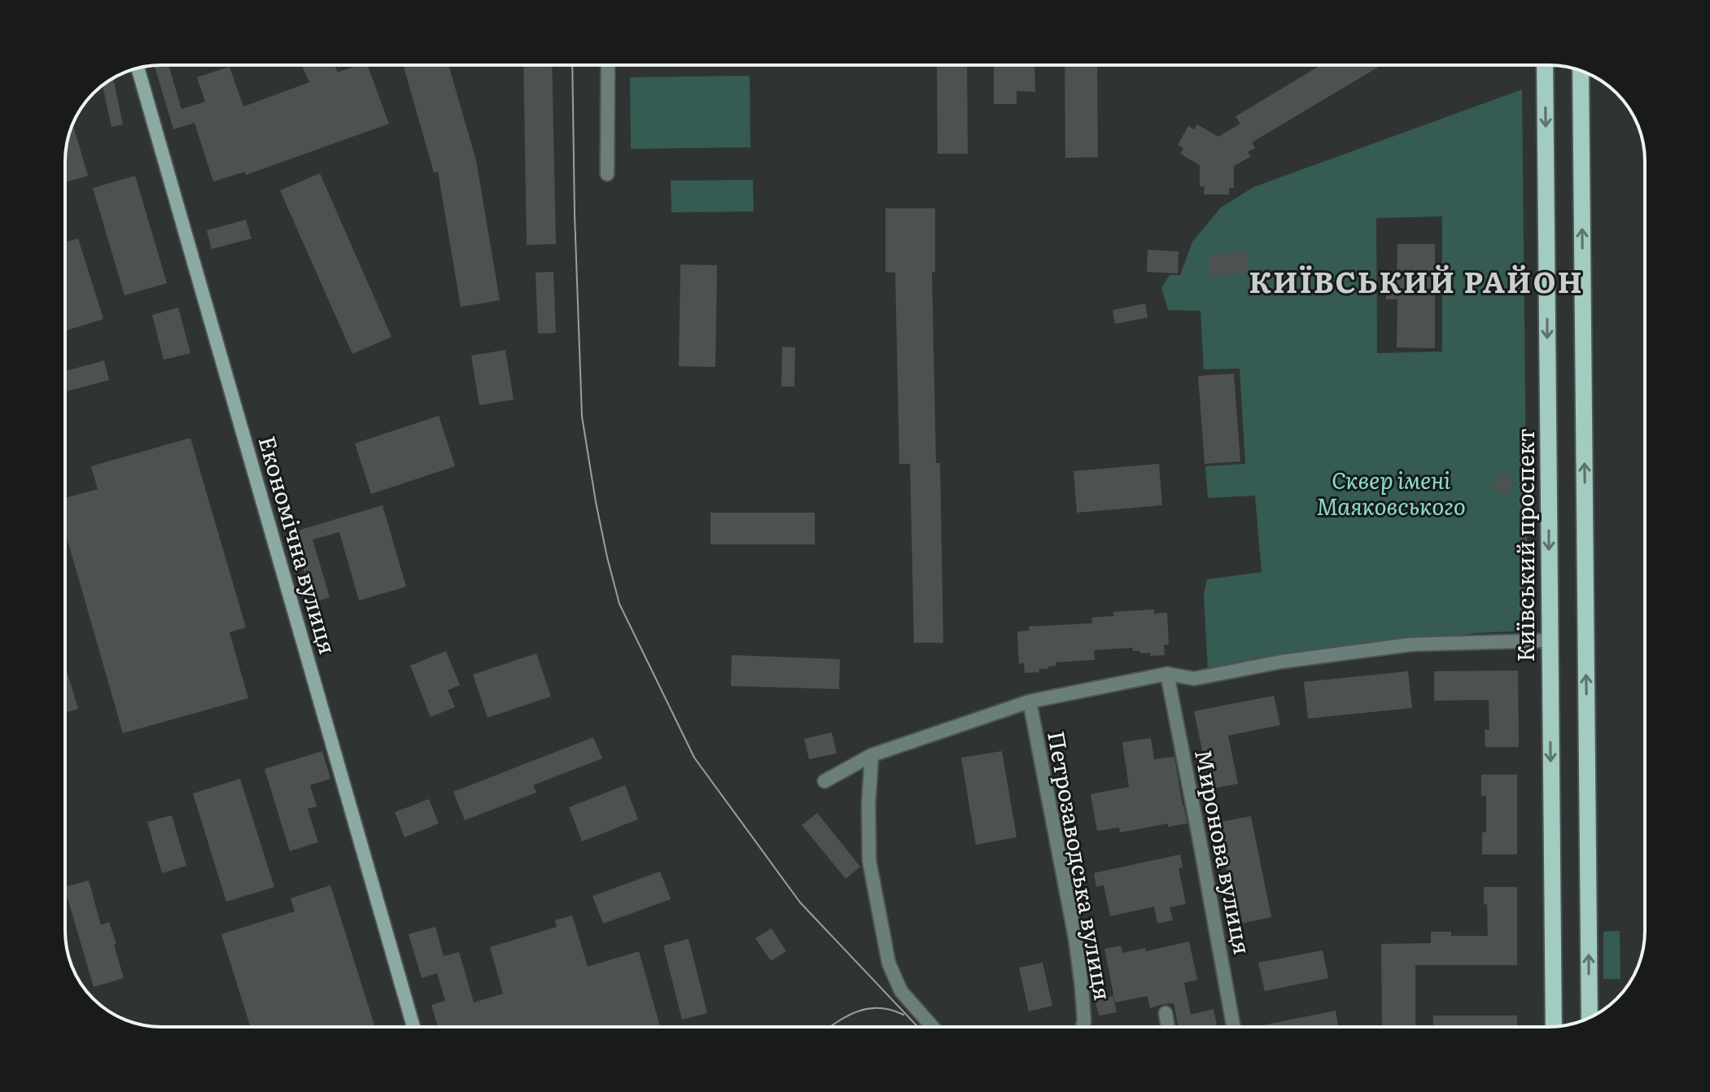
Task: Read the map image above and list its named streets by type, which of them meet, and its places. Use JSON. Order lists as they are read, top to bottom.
{
  "streets": {
    "main road": ["Київський проспект"],
    "street": ["Економічна вулиця", "Миронова вулиця", "Петрозаводська вулиця"]
  },
  "districts": ["КИЇВСЬКИЙ РАЙОН"],
  "parks": ["Сквер імені Маяковського"]
}
